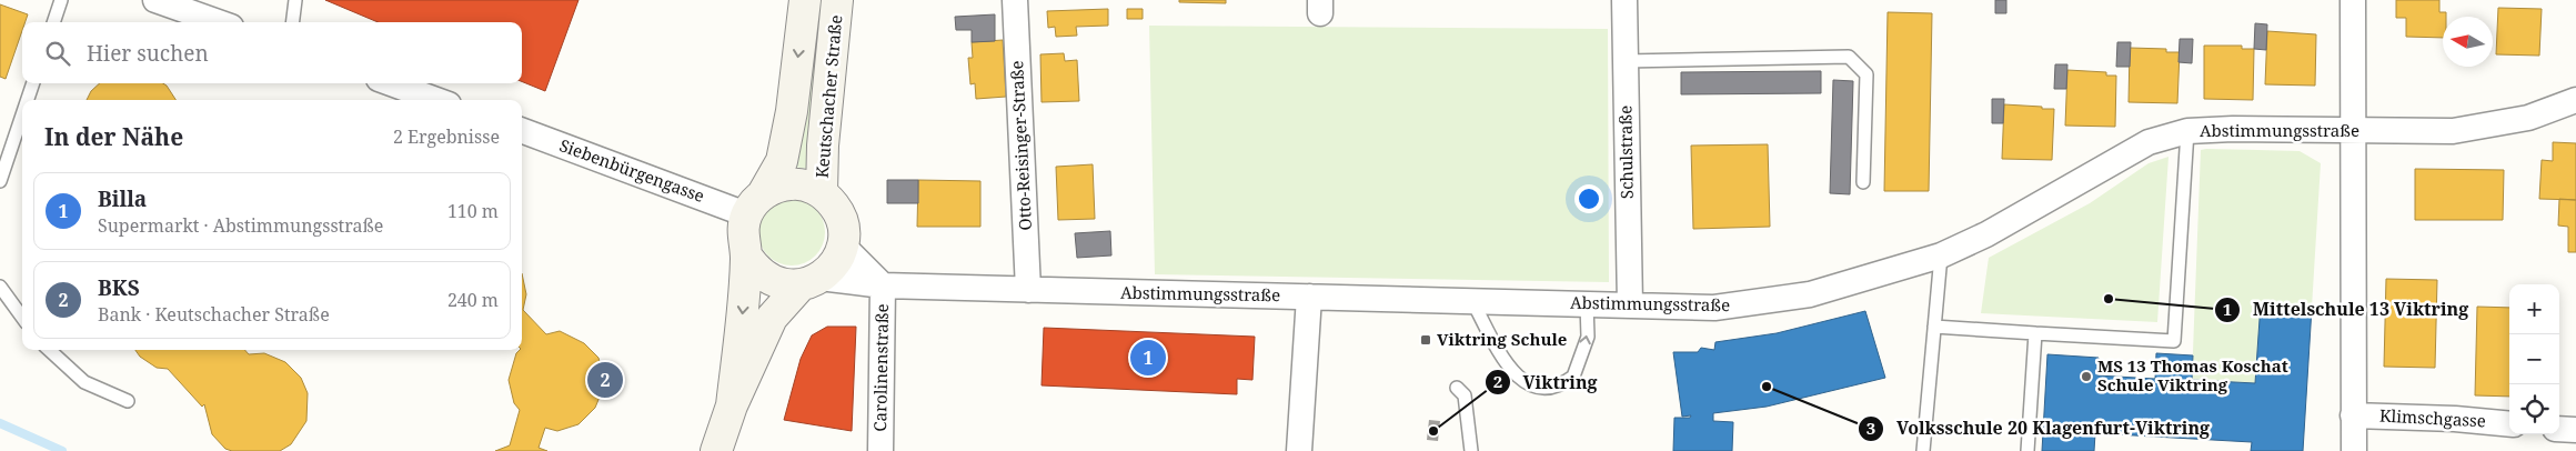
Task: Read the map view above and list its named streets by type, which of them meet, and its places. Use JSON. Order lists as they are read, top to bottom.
{
  "streets": {
    "main road": ["Keutschacher Straße"],
    "street": [
      "Abstimmungsstraße",
      "Otto-Reisinger-Straße",
      "Schulstraße",
      "Siebenbürgengasse",
      "Carolinenstraße",
      "Klimschgasse"
    ]
  },
  "crossings": [
    ["Keutschacher Straße", "Abstimmungsstraße"],
    ["Keutschacher Straße", "Siebenbürgengasse"],
    ["Abstimmungsstraße", "Otto-Reisinger-Straße"],
    ["Abstimmungsstraße", "Schulstraße"],
    ["Abstimmungsstraße", "Siebenbürgengasse"],
    ["Abstimmungsstraße", "Carolinenstraße"]
  ],
  "places": {
    "other": [
      "Mittelschule 13 Viktring",
      "MS 13 Thomas Koschat Schule Viktring",
      "Volksschule 20 Klagenfurt-Viktring",
      "Viktring"
    ],
    "transit": ["Viktring Schule"]
  },
  "north": "left",
  "page": {
    "search": "Hier suchen",
    "heading": ["In der Nähe", "2 Ergebnisse"],
    "list": [
      {
        "mark": "1",
        "name": "Billa",
        "note": "Supermarkt · Abstimmungsstraße",
        "value": "110 m"
      },
      {
        "mark": "2",
        "name": "BKS",
        "note": "Bank · Keutschacher Straße",
        "value": "240 m"
      }
    ],
    "map_buttons": ["+", "−"],
    "pins": ["1", "2"]
  }
}
